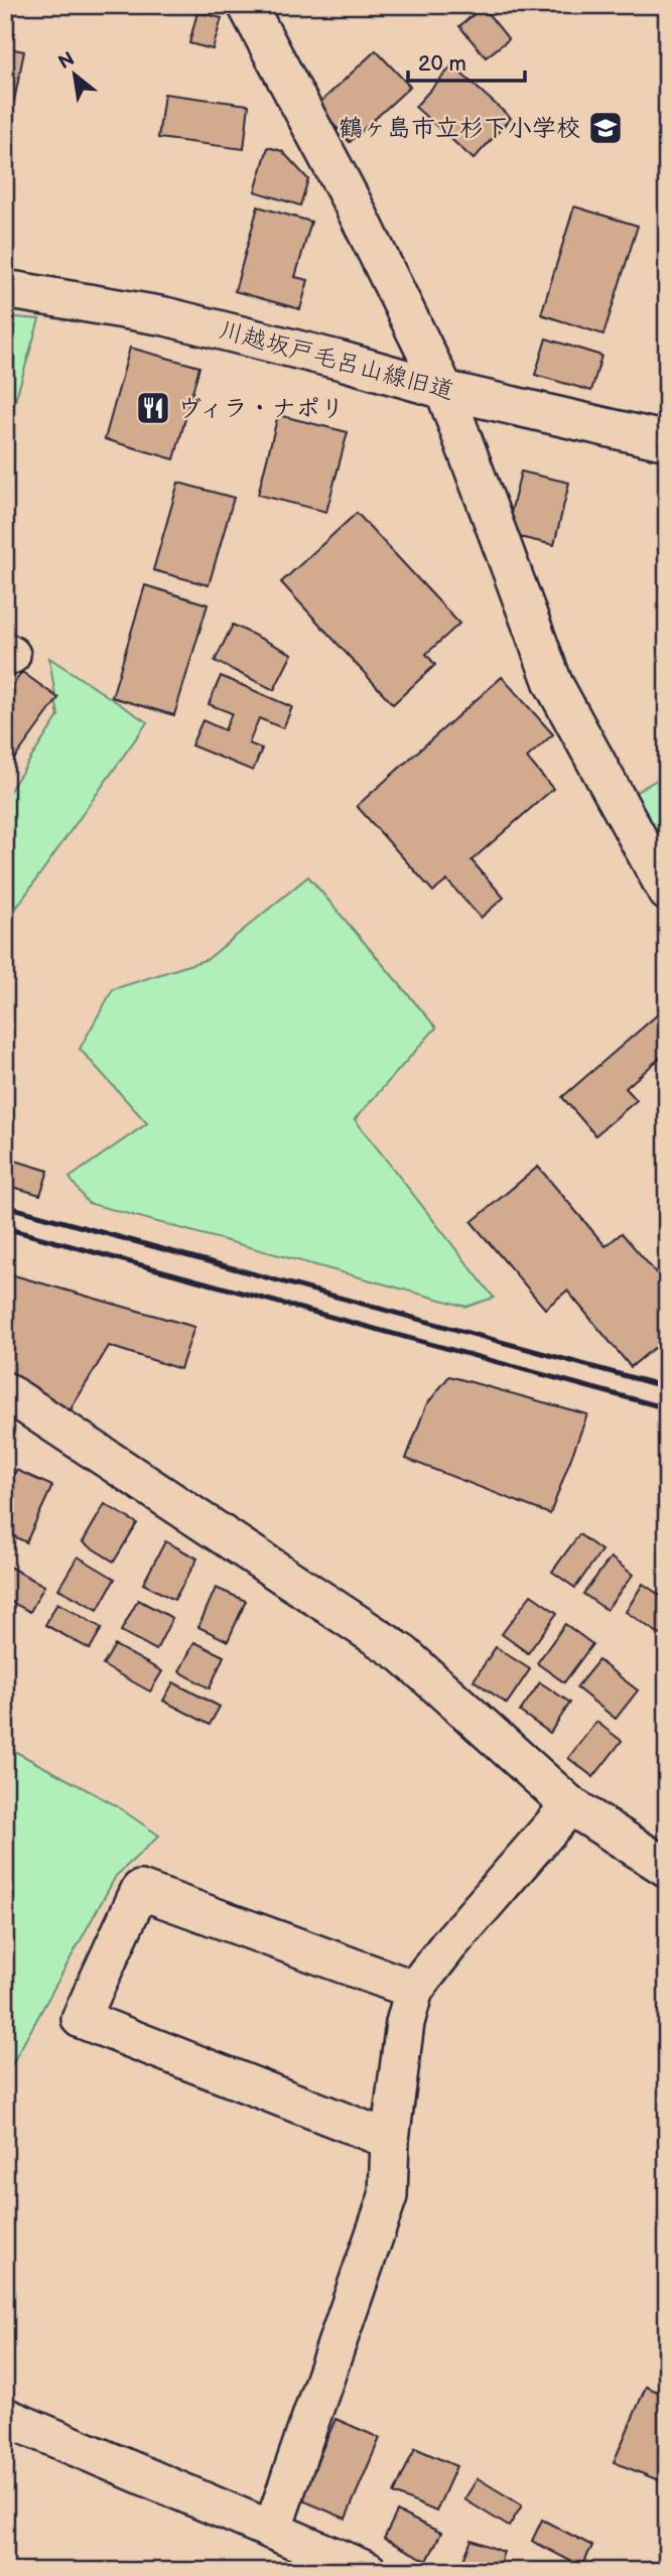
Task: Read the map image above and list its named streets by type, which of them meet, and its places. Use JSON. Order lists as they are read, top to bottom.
{
  "streets": {
    "street": ["川越坂戸毛呂山線旧道"]
  },
  "places": {
    "school or university": ["鶴ヶ島市立杉下小学校"],
    "restaurant": ["ヴィラ・ナポリ"]
  },
  "scale_bar": "20 m",
  "north": "top left"
}
